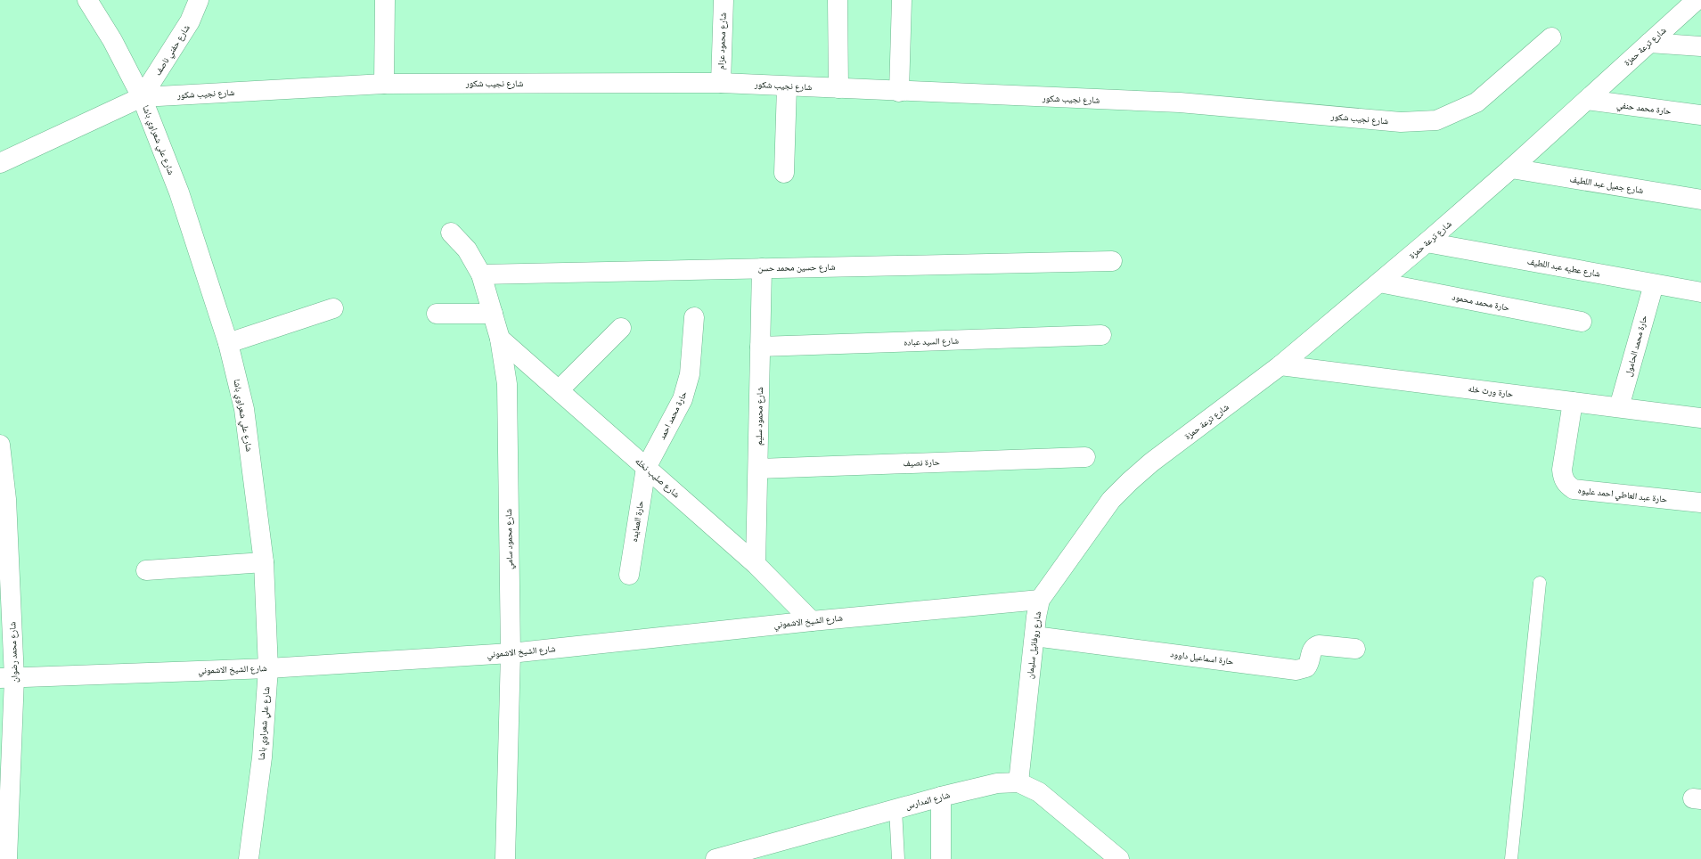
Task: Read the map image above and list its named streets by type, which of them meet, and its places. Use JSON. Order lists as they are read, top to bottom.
{
  "streets": {
    "street": [
      "شارع محمود عزام",
      "شارع ترعة حمزة",
      "شارع حفني ناصف",
      "شارع نجيب شكور",
      "حارة محمد حنفي",
      "شارع علي شعراوي باشا",
      "شارع جميل عبد اللطيف",
      "شارع حسين محمد حسن",
      "شارع عطيه عبد اللطيف",
      "حارة محمد محمود",
      "شارع السيد عباده",
      "حارة محمد الحامول",
      "حارة ورث خله",
      "حارة محمد احمد",
      "شارع محمود سليم",
      "حارة نصيف",
      "شارع صليب نخله",
      "حارة عبد العاطي احمد عليوه",
      "حارة العمايده",
      "شارع محمود سامي",
      "شارع الشيخ الاشموني",
      "شارع روفائيل سليمان",
      "شارع محمد رضوان",
      "حارة اسماعيل داوود",
      "شارع المدارس"
    ]
  },
  "crossings": [
    ["شارع محمود عزام", "شارع نجيب شكور"],
    ["شارع ترعة حمزة", "حارة محمد حنفي"],
    ["شارع ترعة حمزة", "شارع جميل عبد اللطيف"],
    ["شارع ترعة حمزة", "شارع عطيه عبد اللطيف"],
    ["شارع ترعة حمزة", "حارة محمد محمود"],
    ["شارع ترعة حمزة", "حارة ورث خله"],
    ["شارع ترعة حمزة", "شارع روفائيل سليمان"],
    ["شارع حفني ناصف", "شارع نجيب شكور"],
    ["شارع حفني ناصف", "شارع علي شعراوي باشا"],
    ["شارع نجيب شكور", "شارع علي شعراوي باشا"],
    ["شارع علي شعراوي باشا", "شارع الشيخ الاشموني"],
    ["شارع حسين محمد حسن", "شارع محمود سليم"],
    ["شارع حسين محمد حسن", "شارع محمود سامي"],
    ["شارع عطيه عبد اللطيف", "حارة محمد الحامول"],
    ["شارع السيد عباده", "شارع محمود سليم"],
    ["حارة محمد الحامول", "حارة ورث خله"],
    ["حارة ورث خله", "حارة عبد العاطي احمد عليوه"],
    ["حارة محمد احمد", "شارع صليب نخله"],
    ["حارة محمد احمد", "حارة العمايده"],
    ["شارع محمود سليم", "حارة نصيف"],
    ["شارع محمود سليم", "شارع صليب نخله"],
    ["شارع صليب نخله", "حارة العمايده"],
    ["شارع صليب نخله", "شارع محمود سامي"],
    ["شارع صليب نخله", "شارع الشيخ الاشموني"],
    ["شارع محمود سامي", "شارع الشيخ الاشموني"],
    ["شارع الشيخ الاشموني", "شارع روفائيل سليمان"],
    ["شارع الشيخ الاشموني", "شارع محمد رضوان"],
    ["شارع روفائيل سليمان", "حارة اسماعيل داوود"],
    ["شارع روفائيل سليمان", "شارع المدارس"]
  ]
}
